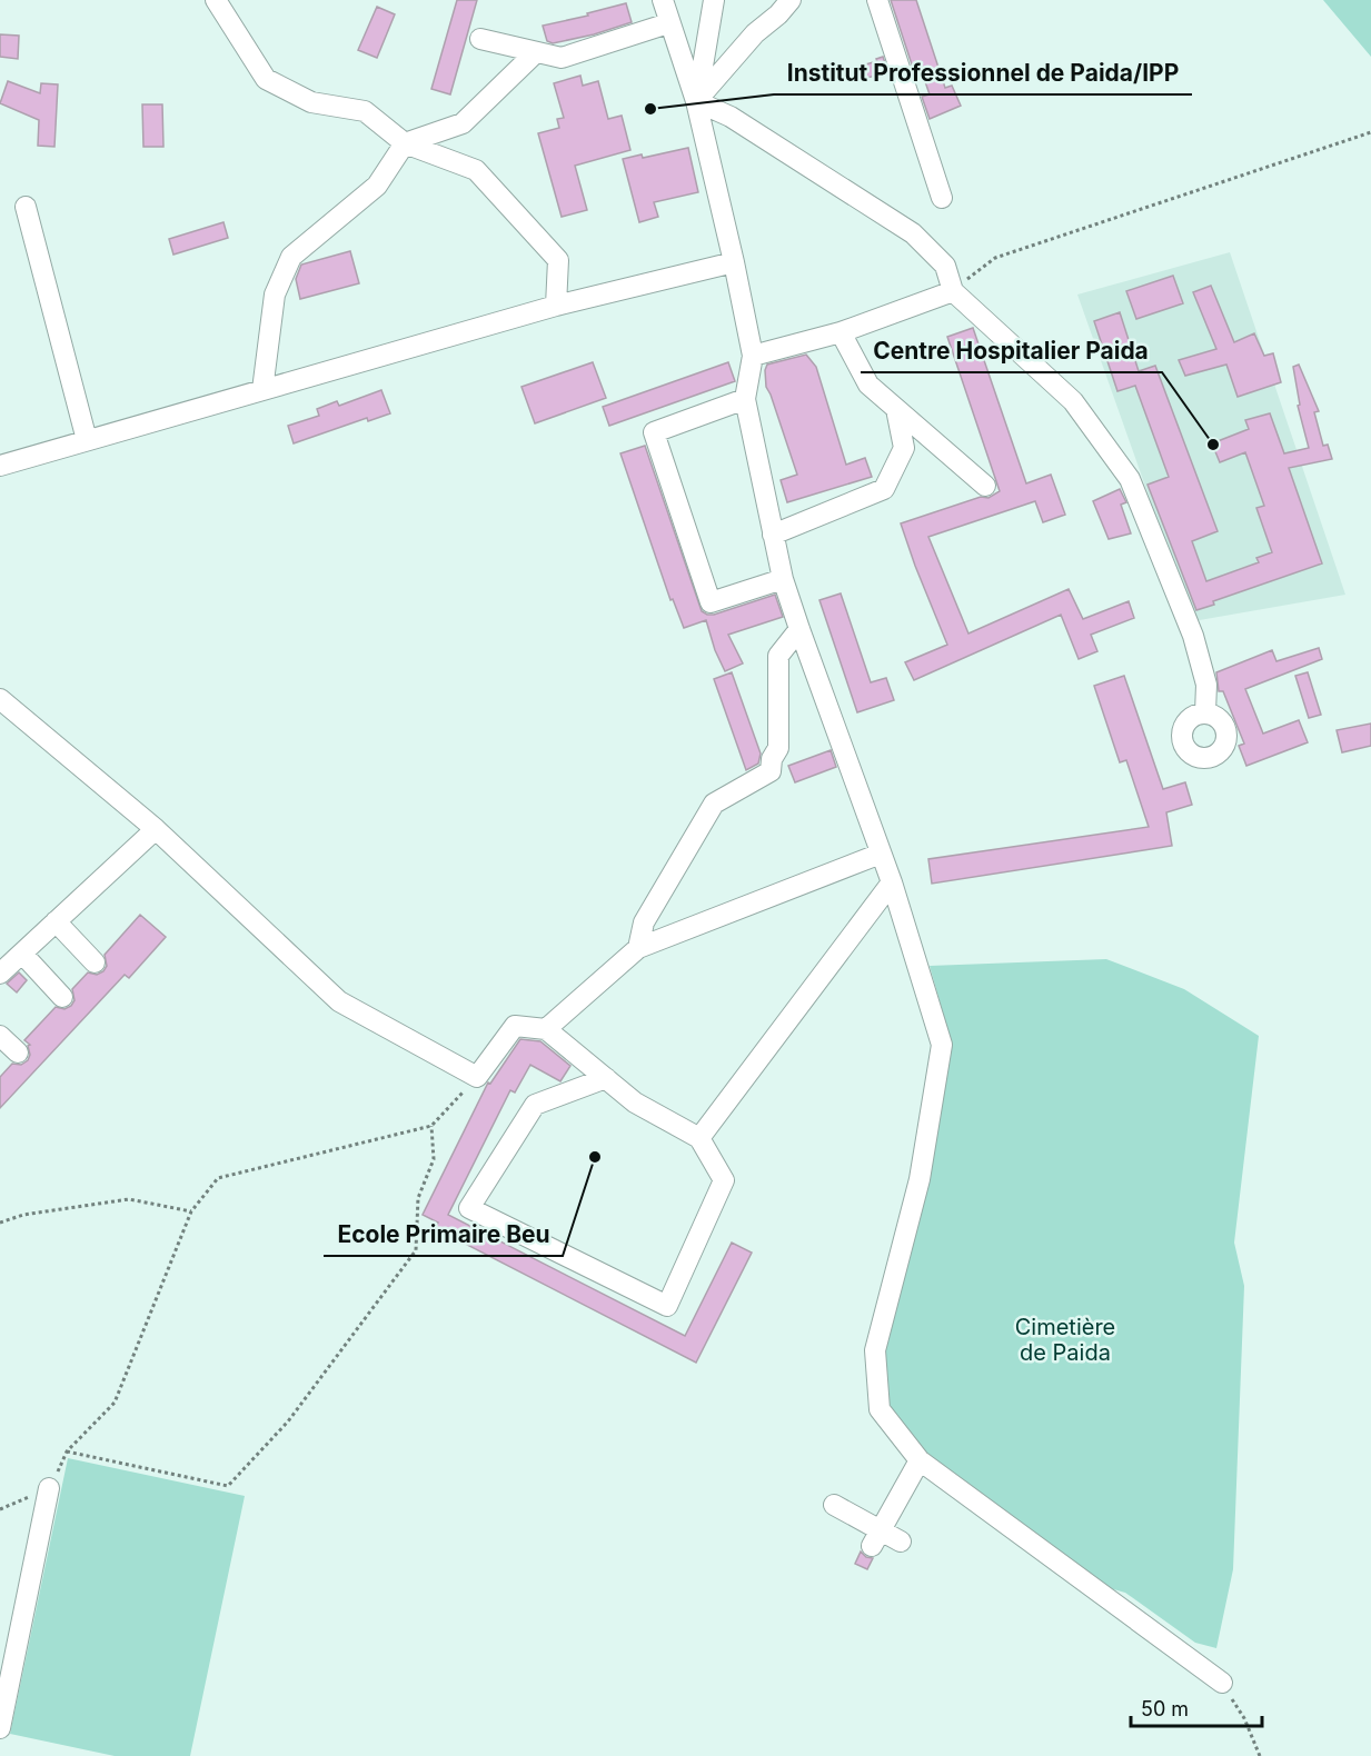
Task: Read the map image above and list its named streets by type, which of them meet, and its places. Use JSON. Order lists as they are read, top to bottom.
{
  "parks": ["Cimetière de Paida"],
  "places": ["Institut Professionnel de Paida/IPP", "Centre Hospitalier Paida", "Ecole Primaire Beu"],
  "scale_bar": "50 m"
}
